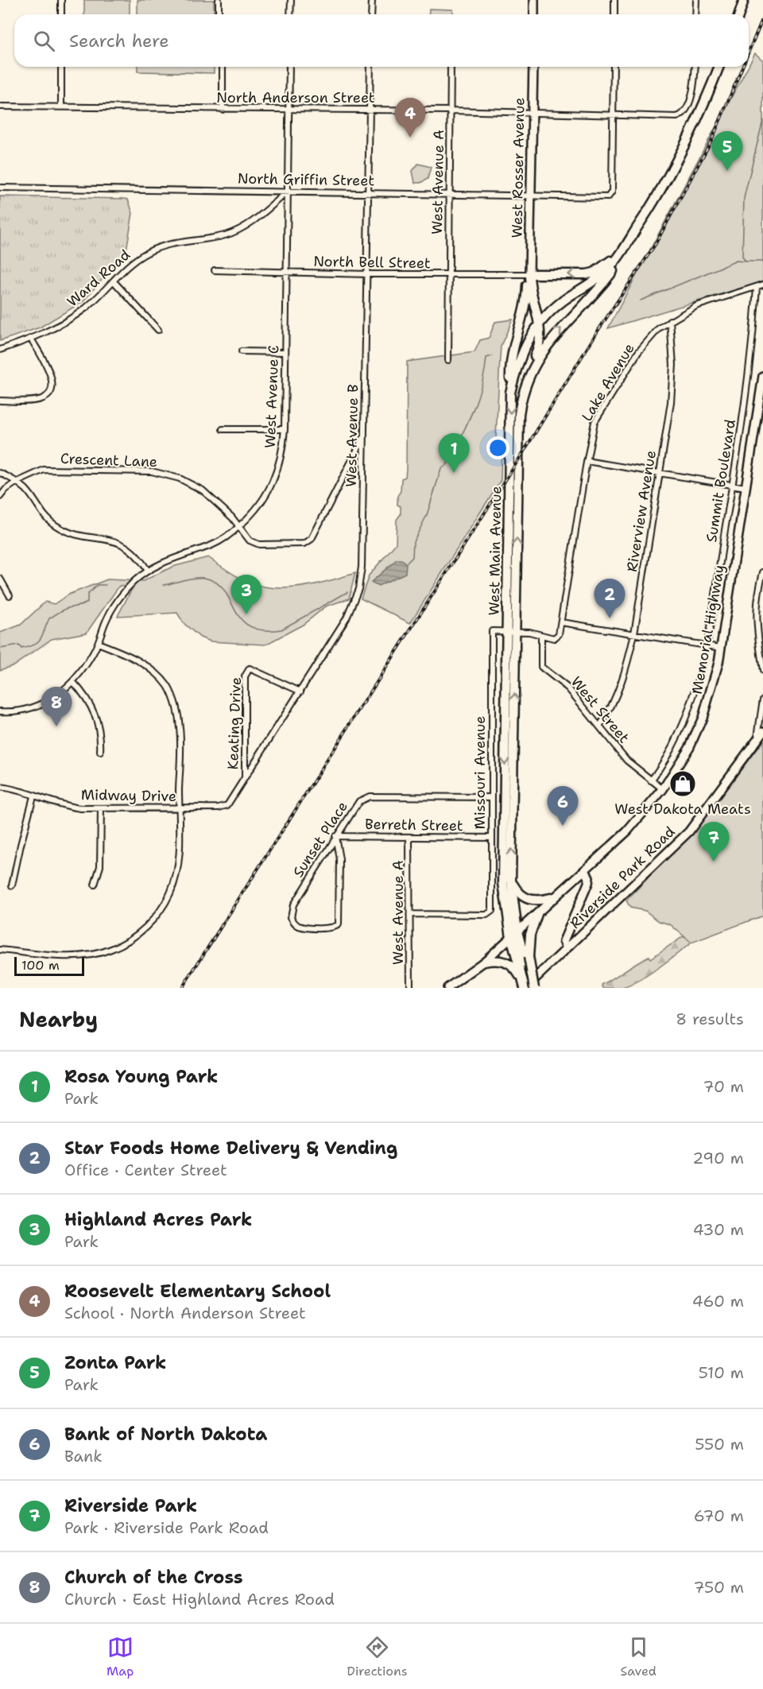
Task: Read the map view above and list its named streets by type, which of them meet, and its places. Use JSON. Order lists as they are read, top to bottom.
{
  "streets": {
    "main road": ["West Main Avenue"],
    "street": [
      "North Anderson Street",
      "West Rosser Avenue",
      "North Griffin Street",
      "West Avenue A",
      "North Bell Street",
      "Ward Road",
      "Lake Avenue",
      "West Avenue C",
      "West Avenue B",
      "Crescent Lane",
      "Summit Boulevard",
      "Riverview Avenue",
      "Memorial Highway",
      "West Street",
      "Keating Drive",
      "Missouri Avenue",
      "Midway Drive",
      "Berreth Street",
      "Sunset Place",
      "Riverside Park Road"
    ]
  },
  "crossings": [
    ["North Anderson Street", "West Rosser Avenue"],
    ["North Anderson Street", "North Griffin Street"],
    ["North Anderson Street", "West Avenue A"],
    ["North Anderson Street", "West Avenue C"],
    ["North Anderson Street", "West Avenue B"],
    ["West Rosser Avenue", "North Griffin Street"],
    ["West Rosser Avenue", "North Bell Street"],
    ["North Griffin Street", "West Avenue A"],
    ["North Griffin Street", "Ward Road"],
    ["North Griffin Street", "West Avenue C"],
    ["North Griffin Street", "West Avenue B"],
    ["West Avenue A", "North Bell Street"],
    ["West Avenue A", "Missouri Avenue"],
    ["West Avenue A", "Berreth Street"],
    ["North Bell Street", "West Avenue C"],
    ["North Bell Street", "West Avenue B"],
    ["Ward Road", "West Avenue C"],
    ["Lake Avenue", "Summit Boulevard"],
    ["Lake Avenue", "Riverview Avenue"],
    ["West Avenue C", "Crescent Lane"],
    ["West Avenue B", "Crescent Lane"],
    ["West Avenue B", "Keating Drive"],
    ["West Avenue B", "Midway Drive"],
    ["Summit Boulevard", "West Street"],
    ["Riverview Avenue", "West Street"],
    ["West Main Avenue", "Memorial Highway"],
    ["West Main Avenue", "Missouri Avenue"],
    ["Memorial Highway", "West Street"],
    ["Keating Drive", "Midway Drive"],
    ["Missouri Avenue", "Berreth Street"],
    ["Missouri Avenue", "Sunset Place"],
    ["Berreth Street", "Sunset Place"]
  ],
  "places": {
    "shop": ["West Dakota Meats"]
  },
  "scale_bar": "100 m",
  "page": {
    "search": "Search here",
    "pins": [
      "4",
      "5",
      "1",
      "3",
      "2",
      "8",
      "6",
      "7"
    ],
    "scale": "100 m",
    "heading": ["Nearby", "8 results"],
    "list": [
      {
        "mark": "1",
        "name": "Rosa Young Park",
        "note": "Park",
        "value": "70 m"
      },
      {
        "mark": "2",
        "name": "Star Foods Home Delivery & Vending",
        "note": "Office · Center Street",
        "value": "290 m"
      },
      {
        "mark": "3",
        "name": "Highland Acres Park",
        "note": "Park",
        "value": "430 m"
      },
      {
        "mark": "4",
        "name": "Roosevelt Elementary School",
        "note": "School · North Anderson Street",
        "value": "460 m"
      },
      {
        "mark": "5",
        "name": "Zonta Park",
        "note": "Park",
        "value": "510 m"
      },
      {
        "mark": "6",
        "name": "Bank of North Dakota",
        "note": "Bank",
        "value": "550 m"
      },
      {
        "mark": "7",
        "name": "Riverside Park",
        "note": "Park · Riverside Park Road",
        "value": "670 m"
      },
      {
        "mark": "8",
        "name": "Church of the Cross",
        "note": "Church · East Highland Acres Road",
        "value": "750 m"
      }
    ],
    "nav": ["Map", "Directions", "Saved"]
  }
}
